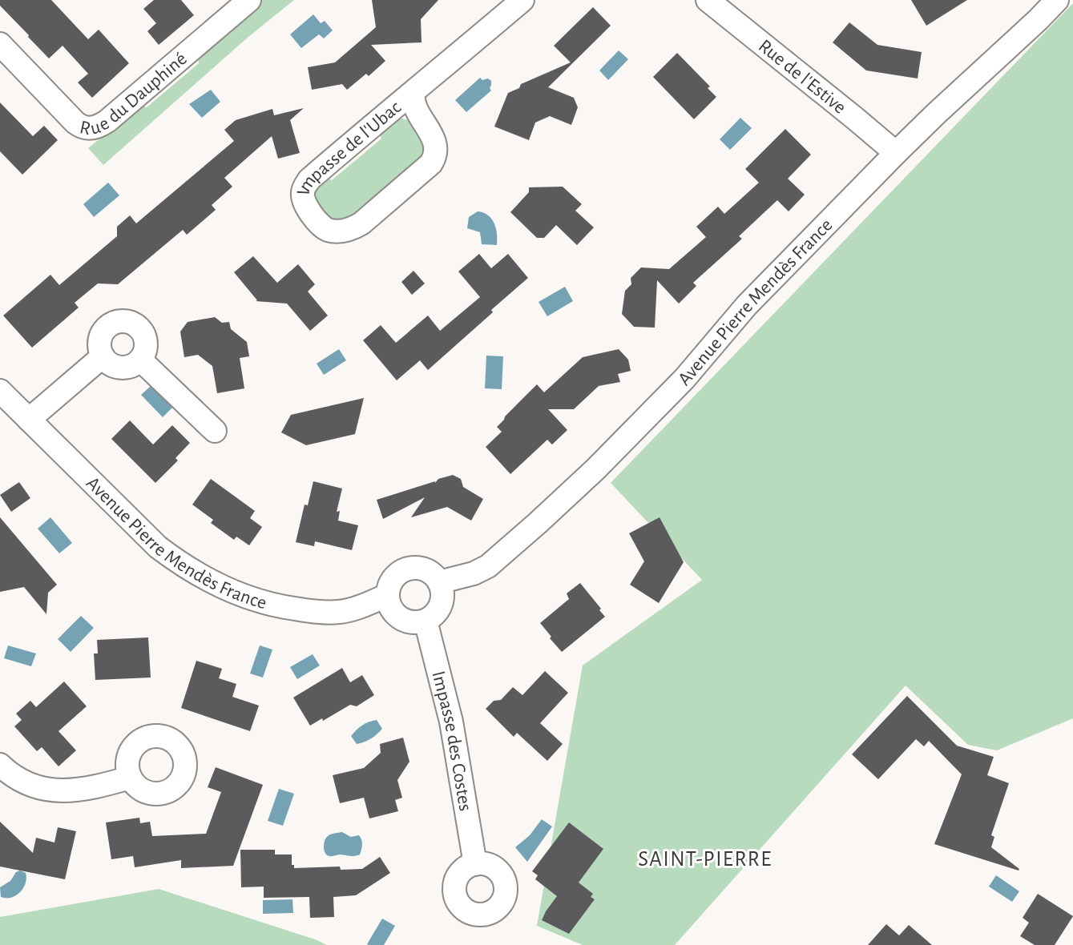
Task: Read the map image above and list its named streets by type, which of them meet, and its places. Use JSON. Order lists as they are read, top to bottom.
{
  "streets": {
    "street": [
      "Rue de l'Estive",
      "Rue du Dauphiné",
      "Impasse de l'Ubac",
      "Avenue Pierre Mendès France",
      "Impasse des Costes"
    ]
  },
  "crossings": [
    ["Rue de l'Estive", "Avenue Pierre Mendès France"],
    ["Avenue Pierre Mendès France", "Impasse des Costes"]
  ],
  "districts": ["SAINT-PIERRE"]
}
